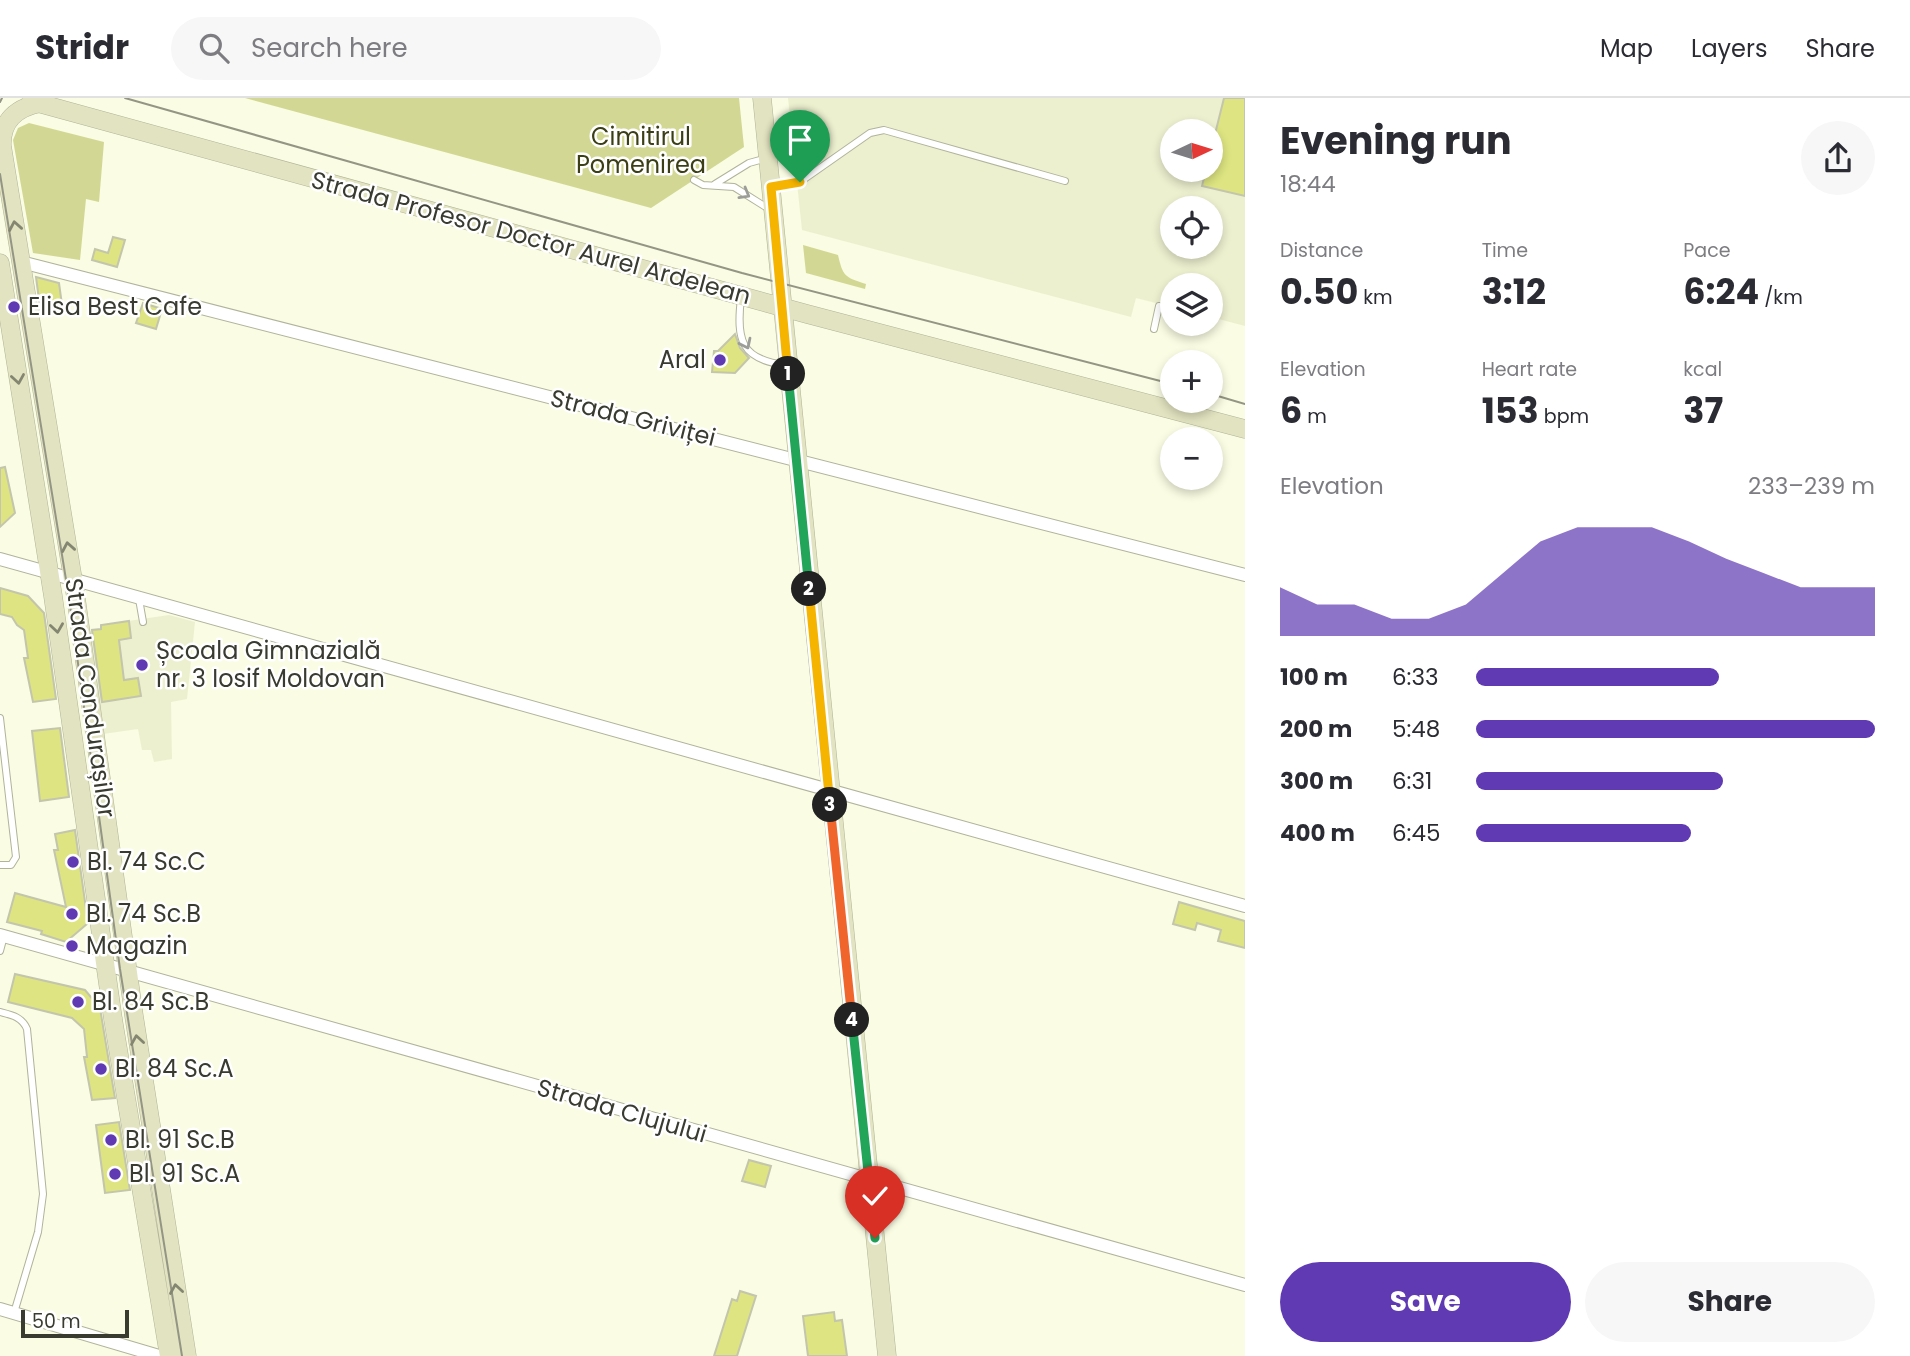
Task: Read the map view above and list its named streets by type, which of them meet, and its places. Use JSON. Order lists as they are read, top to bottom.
{
  "streets": {
    "main road": ["Strada Profesor Doctor Aurel Ardelean", "Strada Condurașilor"],
    "street": ["Strada Griviței", "Strada Clujului"]
  },
  "crossings": [
    ["Strada Profesor Doctor Aurel Ardelean", "Strada Condurașilor"],
    ["Strada Griviței", "Strada Condurașilor"],
    ["Strada Condurașilor", "Strada Clujului"]
  ],
  "parks": ["Cimitirul Pomenirea"],
  "places": [
    "Elisa Best Cafe",
    "Aral",
    "Școala Gimnazială nr. 3 Iosif Moldovan",
    "Bl. 74 Sc.C",
    "Bl. 74 Sc.B",
    "Magazin",
    "Bl. 84 Sc.B",
    "Bl. 84 Sc.A",
    "Bl. 91 Sc.B",
    "Bl. 91 Sc.A"
  ],
  "scale_bar": "50 m",
  "north": "right",
  "page": {
    "header": "Stridr",
    "search": "Search here",
    "nav": ["Map", "Layers", "Share"],
    "heading": ["Evening run", "18:44"],
    "map_buttons": ["+", "−"],
    "stats": [
      ["Distance", "0.50 km"],
      ["Time", "3:12"],
      ["Pace", "6:24 /km"],
      ["Elevation", "6 m"],
      ["Heart rate", "153 bpm"],
      ["kcal", "37"]
    ],
    "pins": [
      "1",
      "2",
      "3",
      "4"
    ],
    "chart": ["Elevation", "233–239 m"],
    "list": [
      {
        "name": "100 m",
        "note": "6:33"
      },
      {
        "name": "200 m",
        "note": "5:48"
      },
      {
        "name": "300 m",
        "note": "6:31"
      },
      {
        "name": "400 m",
        "note": "6:45"
      }
    ],
    "buttons": ["Save", "Share"],
    "scale": "50 m"
  }
}
